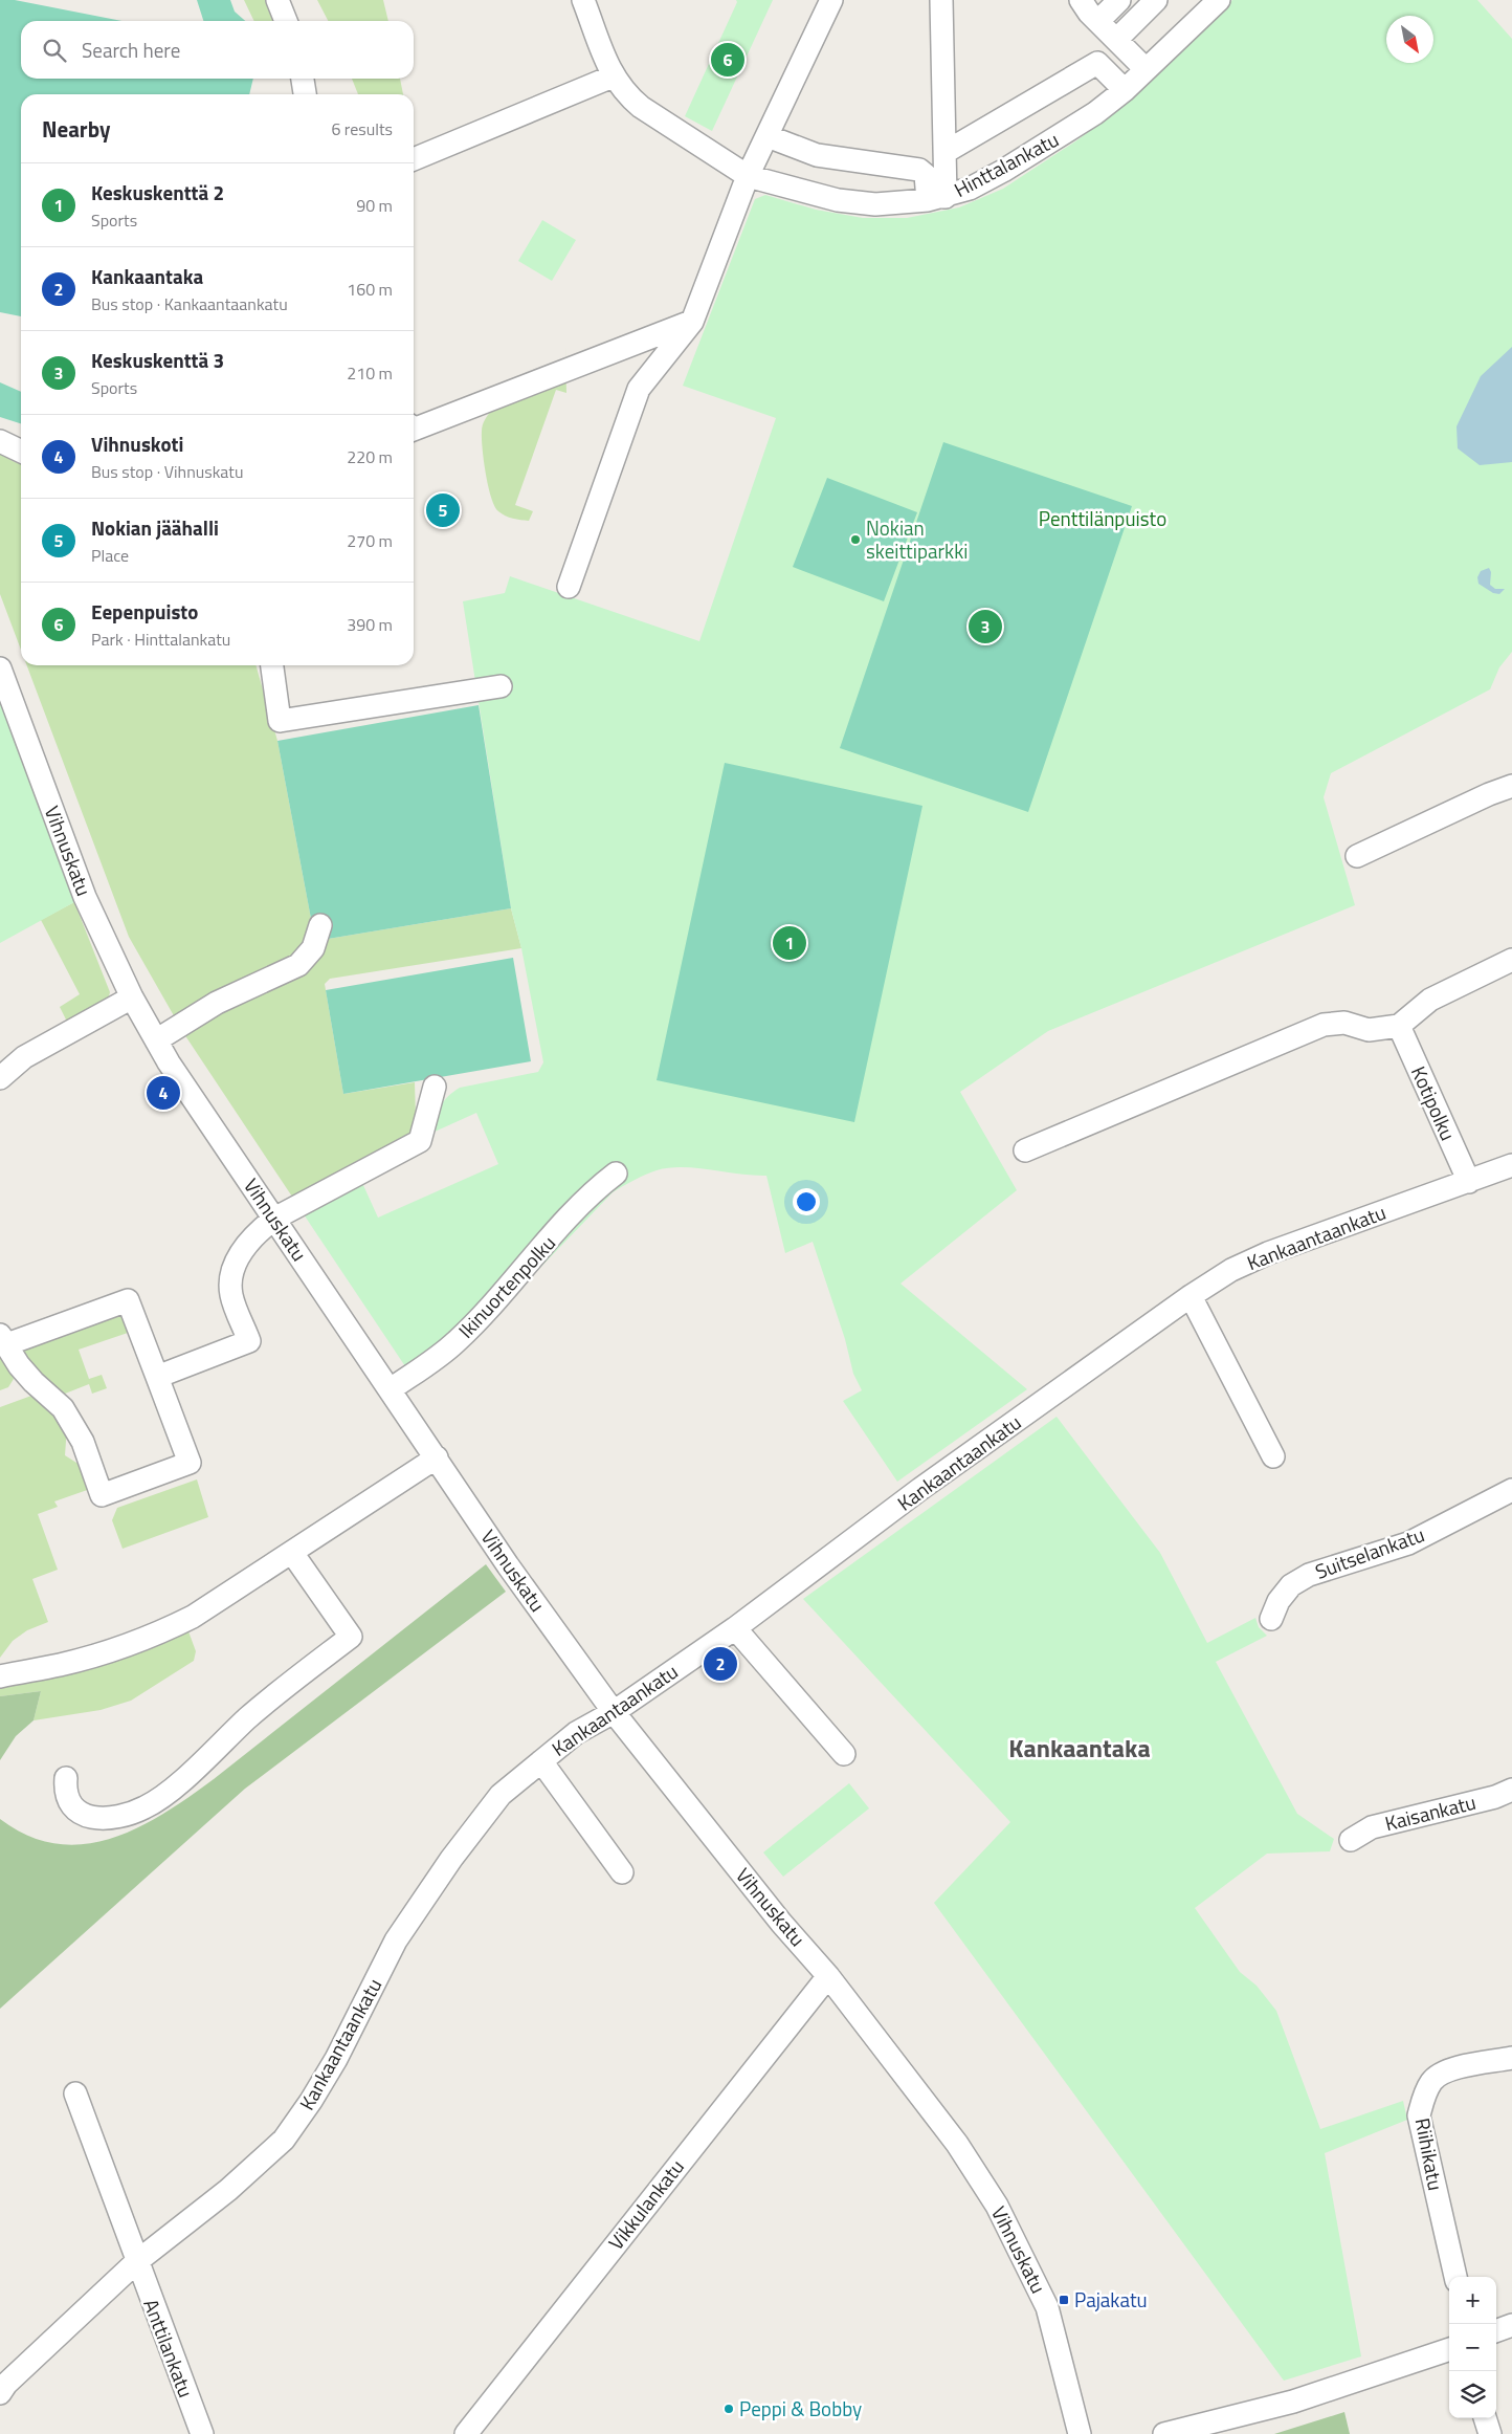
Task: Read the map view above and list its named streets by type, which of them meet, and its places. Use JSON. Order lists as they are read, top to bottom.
{
  "streets": {
    "street": [
      "Hinttalankatu",
      "Vihnuskatu",
      "Kotipolku",
      "Kankaantaankatu",
      "Ikinuortenpolku",
      "Suitselankatu",
      "Kaisankatu",
      "Riihikatu",
      "Vikkulankatu",
      "Anttilankatu"
    ]
  },
  "crossings": [
    ["Vihnuskatu", "Kankaantaankatu"],
    ["Vihnuskatu", "Ikinuortenpolku"],
    ["Vihnuskatu", "Vikkulankatu"],
    ["Kotipolku", "Kankaantaankatu"],
    ["Kankaantaankatu", "Anttilankatu"]
  ],
  "districts": ["Kankaantaka"],
  "parks": ["Penttilänpuisto"],
  "places": {
    "other": ["Nokian skeittiparkki", "Peppi & Bobby"],
    "transit": ["Pajakatu"]
  },
  "north": "bottom right",
  "page": {
    "search": "Search here",
    "pins": [
      "6",
      "5",
      "3",
      "1",
      "4",
      "2"
    ],
    "heading": ["Nearby", "6 results"],
    "list": [
      {
        "mark": "1",
        "name": "Keskuskenttä 2",
        "note": "Sports",
        "value": "90 m"
      },
      {
        "mark": "2",
        "name": "Kankaantaka",
        "note": "Bus stop · Kankaantaankatu",
        "value": "160 m"
      },
      {
        "mark": "3",
        "name": "Keskuskenttä 3",
        "note": "Sports",
        "value": "210 m"
      },
      {
        "mark": "4",
        "name": "Vihnuskoti",
        "note": "Bus stop · Vihnuskatu",
        "value": "220 m"
      },
      {
        "mark": "5",
        "name": "Nokian jäähalli",
        "note": "Place",
        "value": "270 m"
      },
      {
        "mark": "6",
        "name": "Eepenpuisto",
        "note": "Park · Hinttalankatu",
        "value": "390 m"
      }
    ],
    "map_buttons": ["+", "−"]
  }
}
